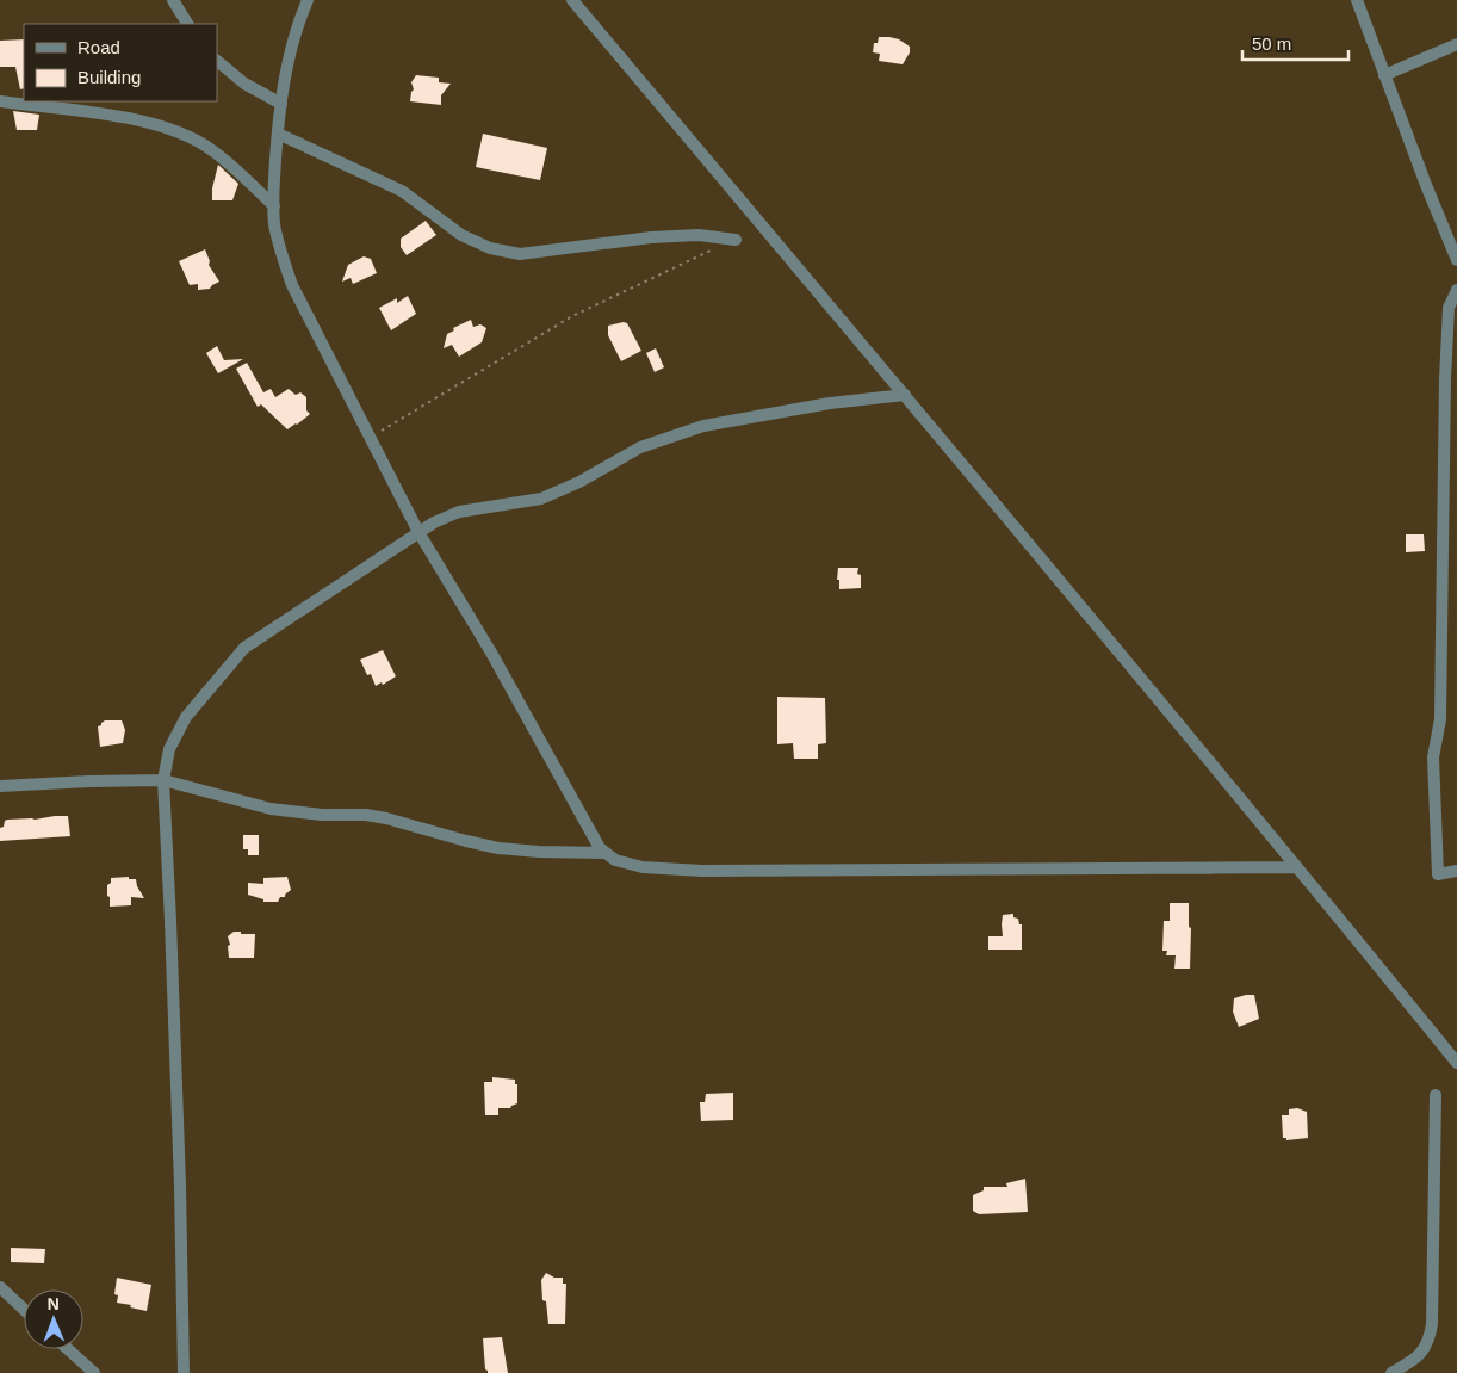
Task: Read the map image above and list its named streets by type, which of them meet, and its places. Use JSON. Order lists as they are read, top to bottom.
{
  "legend": ["Road", "Building"],
  "scale_bar": "50 m",
  "north": "top"
}
